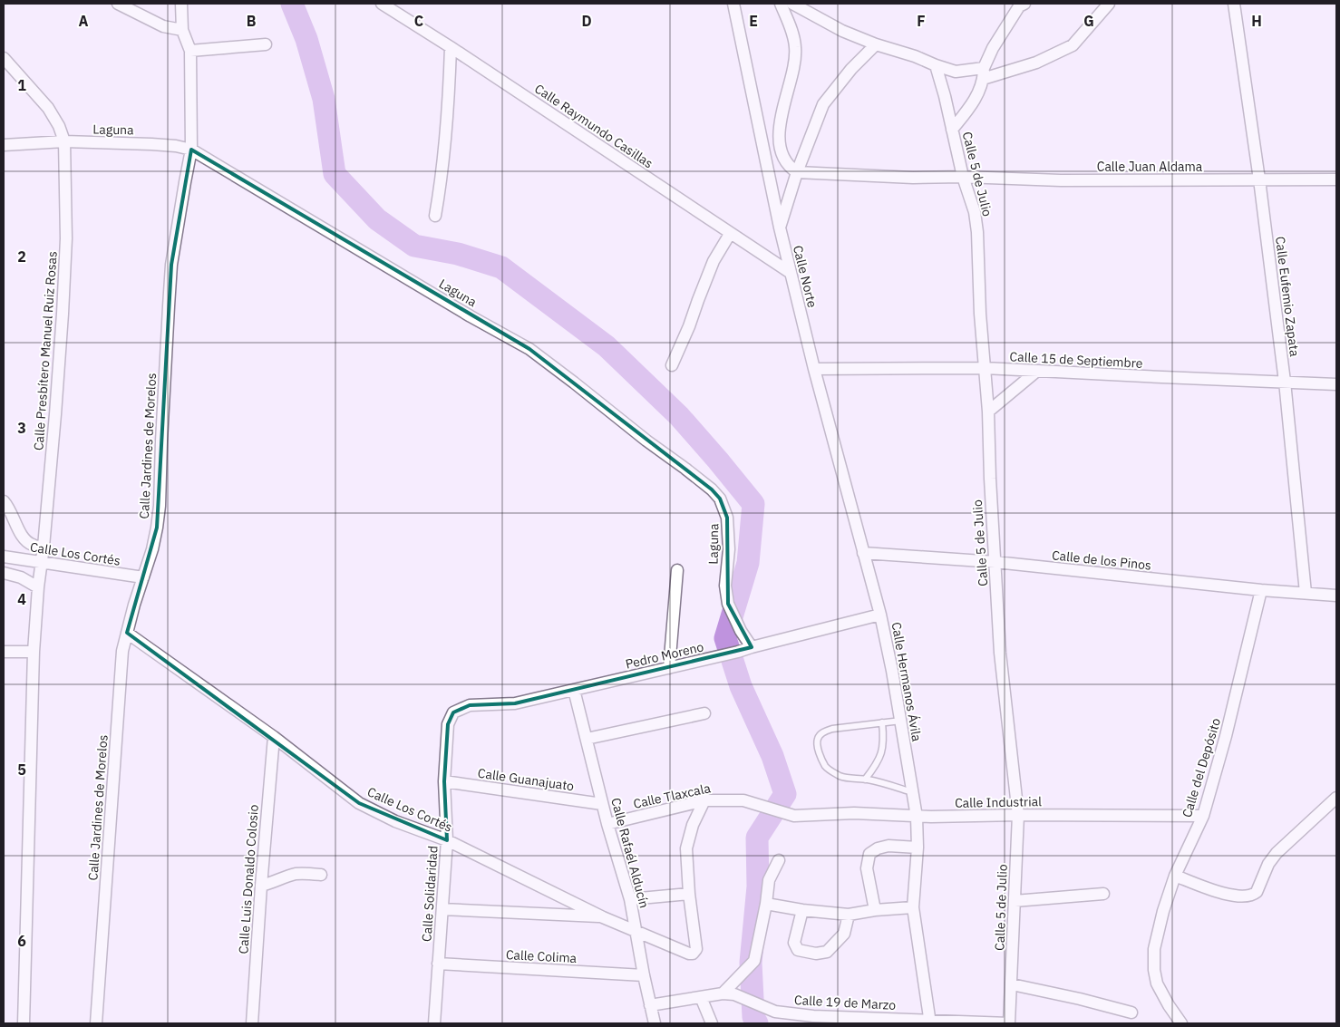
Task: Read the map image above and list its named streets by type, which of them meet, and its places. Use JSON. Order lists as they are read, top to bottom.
{
  "streets": {
    "street": [
      "Calle Raymundo Casillas",
      "Laguna",
      "Calle Juan Aldama",
      "Calle 5 de Julio",
      "Calle Norte",
      "Calle Eufemio Zapata",
      "Calle Presbítero Manuel Ruiz Rosas",
      "Calle 15 de Septiembre",
      "Calle Jardines de Morelos",
      "Calle Los Cortés",
      "Calle de los Pinos",
      "Pedro Moreno",
      "Calle Hermanos Ávila",
      "Calle del Depósito",
      "Calle Guanajuato",
      "Calle Tlaxcala",
      "Calle Industrial",
      "Calle Rafaél Alducín",
      "Calle Luis Donaldo Colosio",
      "Calle Solidaridad",
      "Calle Colima",
      "Calle 19 de Marzo"
    ]
  },
  "crossings": [
    ["Calle Raymundo Casillas", "Calle Norte"],
    ["Laguna", "Calle Presbítero Manuel Ruiz Rosas"],
    ["Laguna", "Calle Jardines de Morelos"],
    ["Laguna", "Pedro Moreno"],
    ["Calle Juan Aldama", "Calle 5 de Julio"],
    ["Calle Juan Aldama", "Calle Eufemio Zapata"],
    ["Calle 5 de Julio", "Calle 15 de Septiembre"],
    ["Calle 5 de Julio", "Calle de los Pinos"],
    ["Calle 5 de Julio", "Calle Industrial"],
    ["Calle 5 de Julio", "Calle 19 de Marzo"],
    ["Calle Norte", "Calle 15 de Septiembre"],
    ["Calle Norte", "Calle de los Pinos"],
    ["Calle Norte", "Calle Hermanos Ávila"],
    ["Calle Eufemio Zapata", "Calle 15 de Septiembre"],
    ["Calle Eufemio Zapata", "Calle de los Pinos"],
    ["Calle Presbítero Manuel Ruiz Rosas", "Calle Los Cortés"],
    ["Calle Jardines de Morelos", "Calle Los Cortés"],
    ["Calle Los Cortés", "Calle Rafaél Alducín"],
    ["Calle Los Cortés", "Calle Luis Donaldo Colosio"],
    ["Calle Los Cortés", "Calle Solidaridad"],
    ["Calle de los Pinos", "Calle Hermanos Ávila"],
    ["Calle de los Pinos", "Calle del Depósito"],
    ["Pedro Moreno", "Calle Hermanos Ávila"],
    ["Pedro Moreno", "Calle Rafaél Alducín"],
    ["Pedro Moreno", "Calle Solidaridad"],
    ["Calle Hermanos Ávila", "Calle Industrial"],
    ["Calle Hermanos Ávila", "Calle 19 de Marzo"],
    ["Calle del Depósito", "Calle Industrial"],
    ["Calle Guanajuato", "Calle Rafaél Alducín"],
    ["Calle Guanajuato", "Calle Solidaridad"],
    ["Calle Tlaxcala", "Calle Industrial"],
    ["Calle Tlaxcala", "Calle Rafaél Alducín"],
    ["Calle Rafaél Alducín", "Calle Colima"],
    ["Calle Solidaridad", "Calle Colima"]
  ],
  "grid": {
    "columns": [
      "A",
      "B",
      "C",
      "D",
      "E",
      "F",
      "G",
      "H"
    ],
    "rows": [
      "1",
      "2",
      "3",
      "4",
      "5",
      "6"
    ]
  }
}
